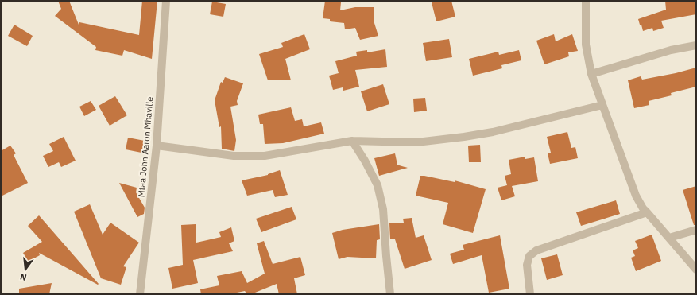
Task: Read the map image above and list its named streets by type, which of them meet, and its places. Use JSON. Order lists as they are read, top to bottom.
{
  "streets": {
    "street": ["Mtaa John Aaron Mhaville"]
  },
  "north": "bottom"
}
